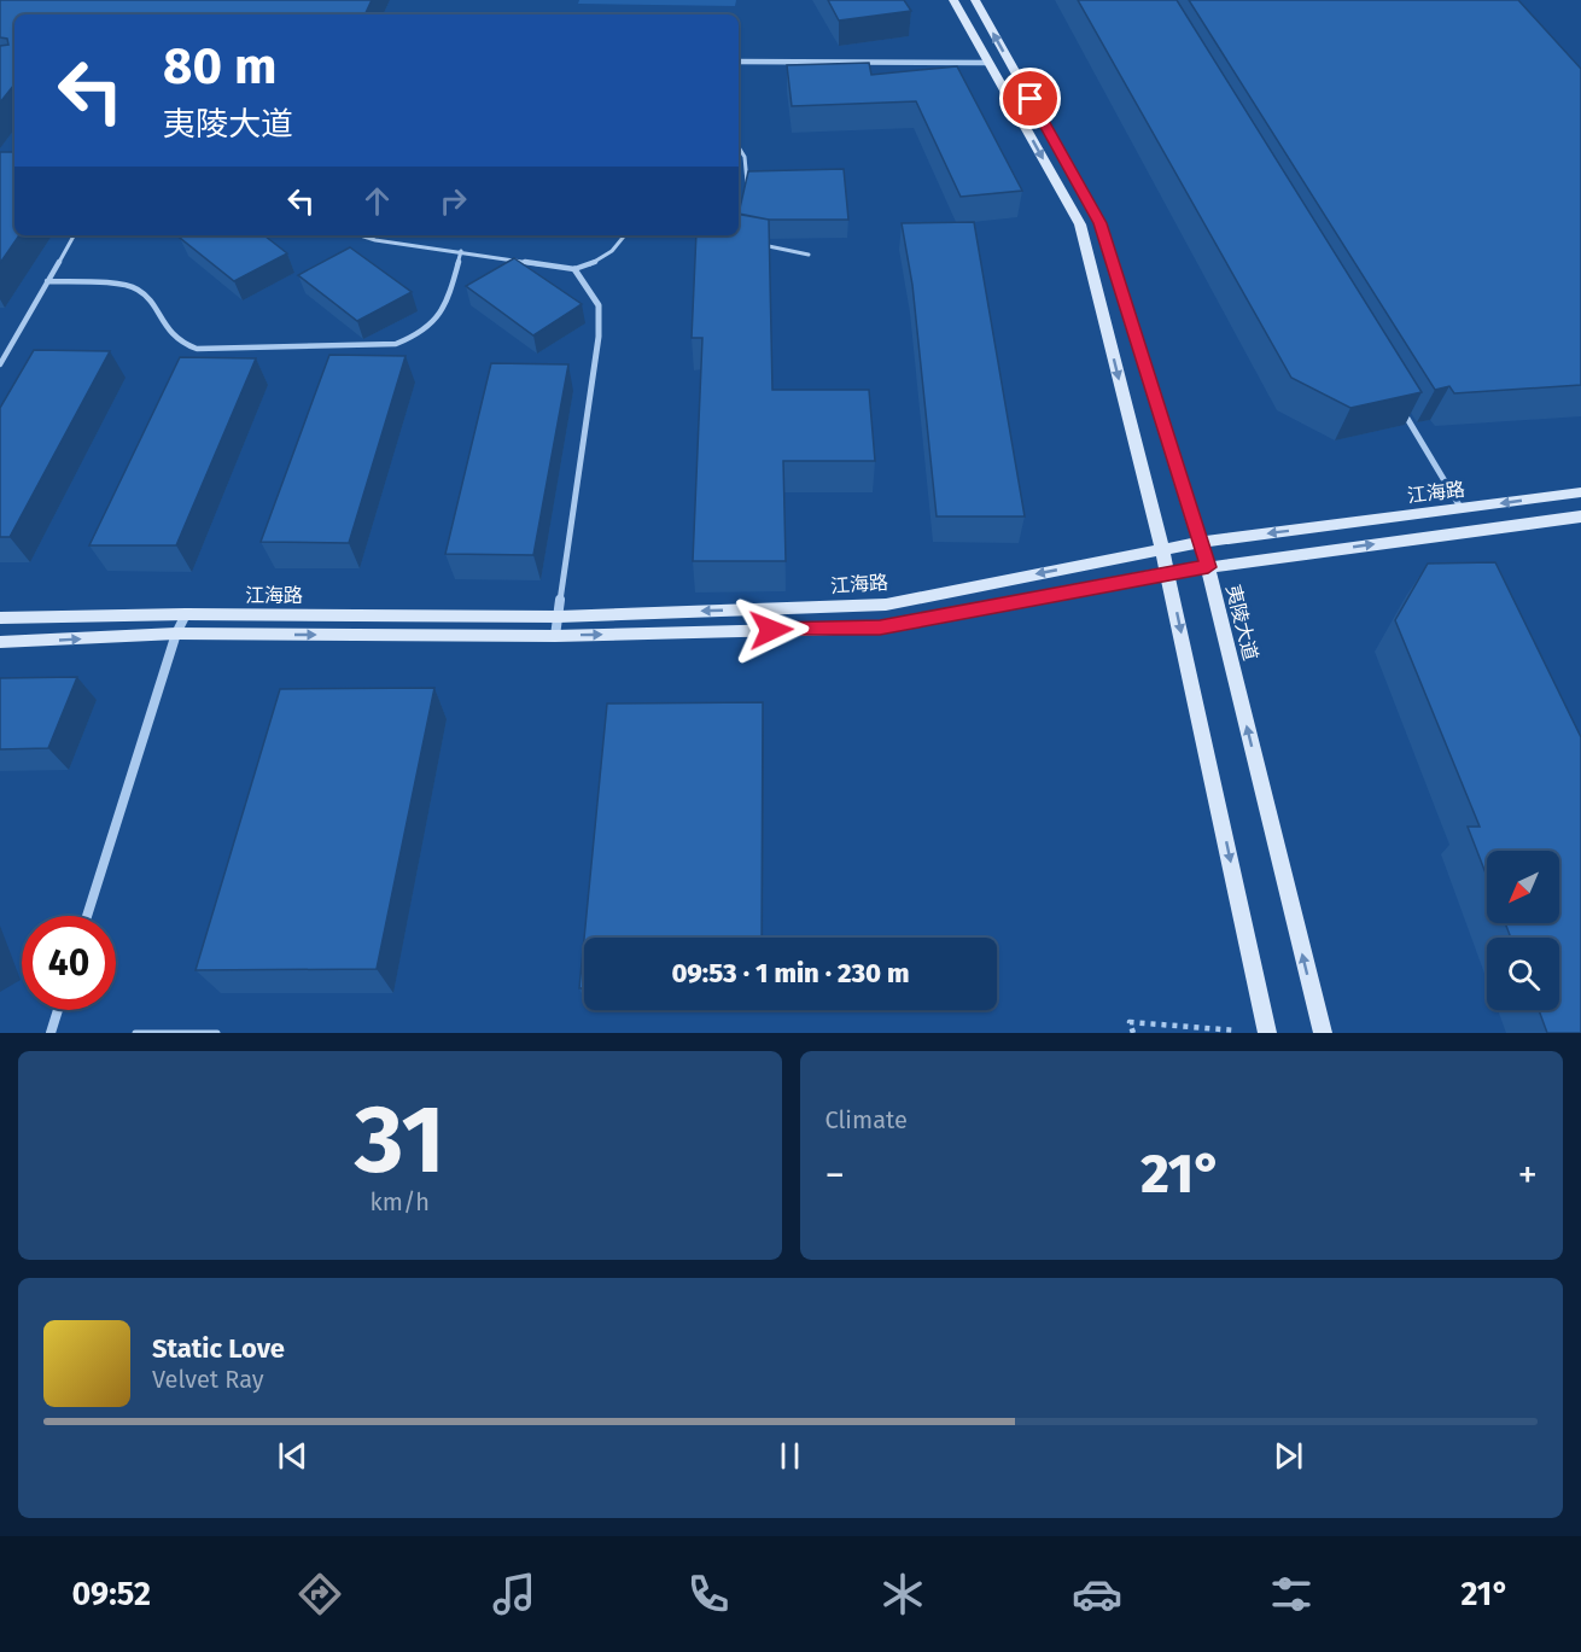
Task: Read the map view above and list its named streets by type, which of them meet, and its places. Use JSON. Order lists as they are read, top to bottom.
{
  "streets": {
    "main road": ["江海路", "夷陵大道"]
  },
  "crossings": [
    ["江海路", "夷陵大道"]
  ],
  "north": "bottom left",
  "page": {
    "turn": ["80 m", "夷陵大道"],
    "limit": "40",
    "trip": "09:53 · 1 min · 230 m",
    "tile": [
      ["31", "km/h"],
      "Climate"
    ],
    "heat": ["−", "21°", "+"],
    "song": ["Static Love", "Velvet Ray"],
    "tabs": ["09:52", "21°"]
  }
}
